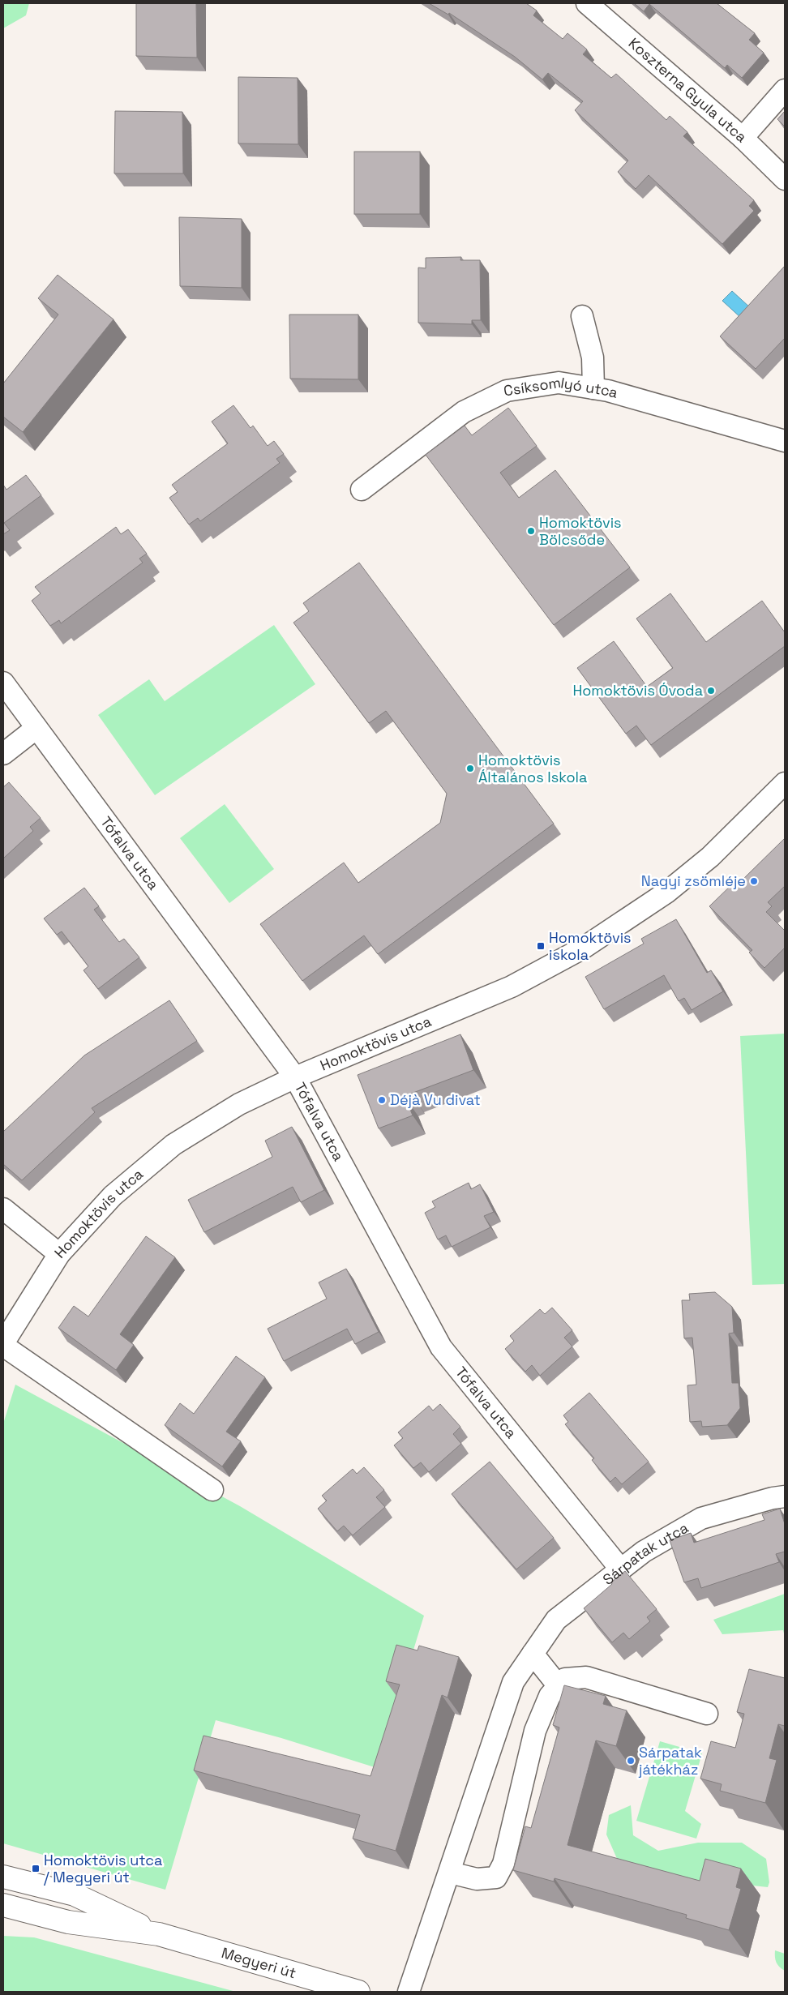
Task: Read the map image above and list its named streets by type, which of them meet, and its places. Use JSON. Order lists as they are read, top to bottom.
{
  "streets": {
    "main road": ["Megyeri út"],
    "street": [
      "Koszterna Gyula utca",
      "Csíksomlyó utca",
      "Tófalva utca",
      "Homoktövis utca",
      "Sárpatak utca"
    ]
  },
  "crossings": [
    ["Tófalva utca", "Homoktövis utca"],
    ["Tófalva utca", "Sárpatak utca"]
  ],
  "places": {
    "other": [
      "Homoktövis Bölcsőde",
      "Homoktövis Óvoda",
      "Homoktövis Általános Iskola",
      "Nagyi zsömléje",
      "Déjà Vu divat",
      "Sárpatak játékház"
    ],
    "transit": ["Homoktövis iskola", "Homoktövis utca / Megyeri út"]
  }
}
